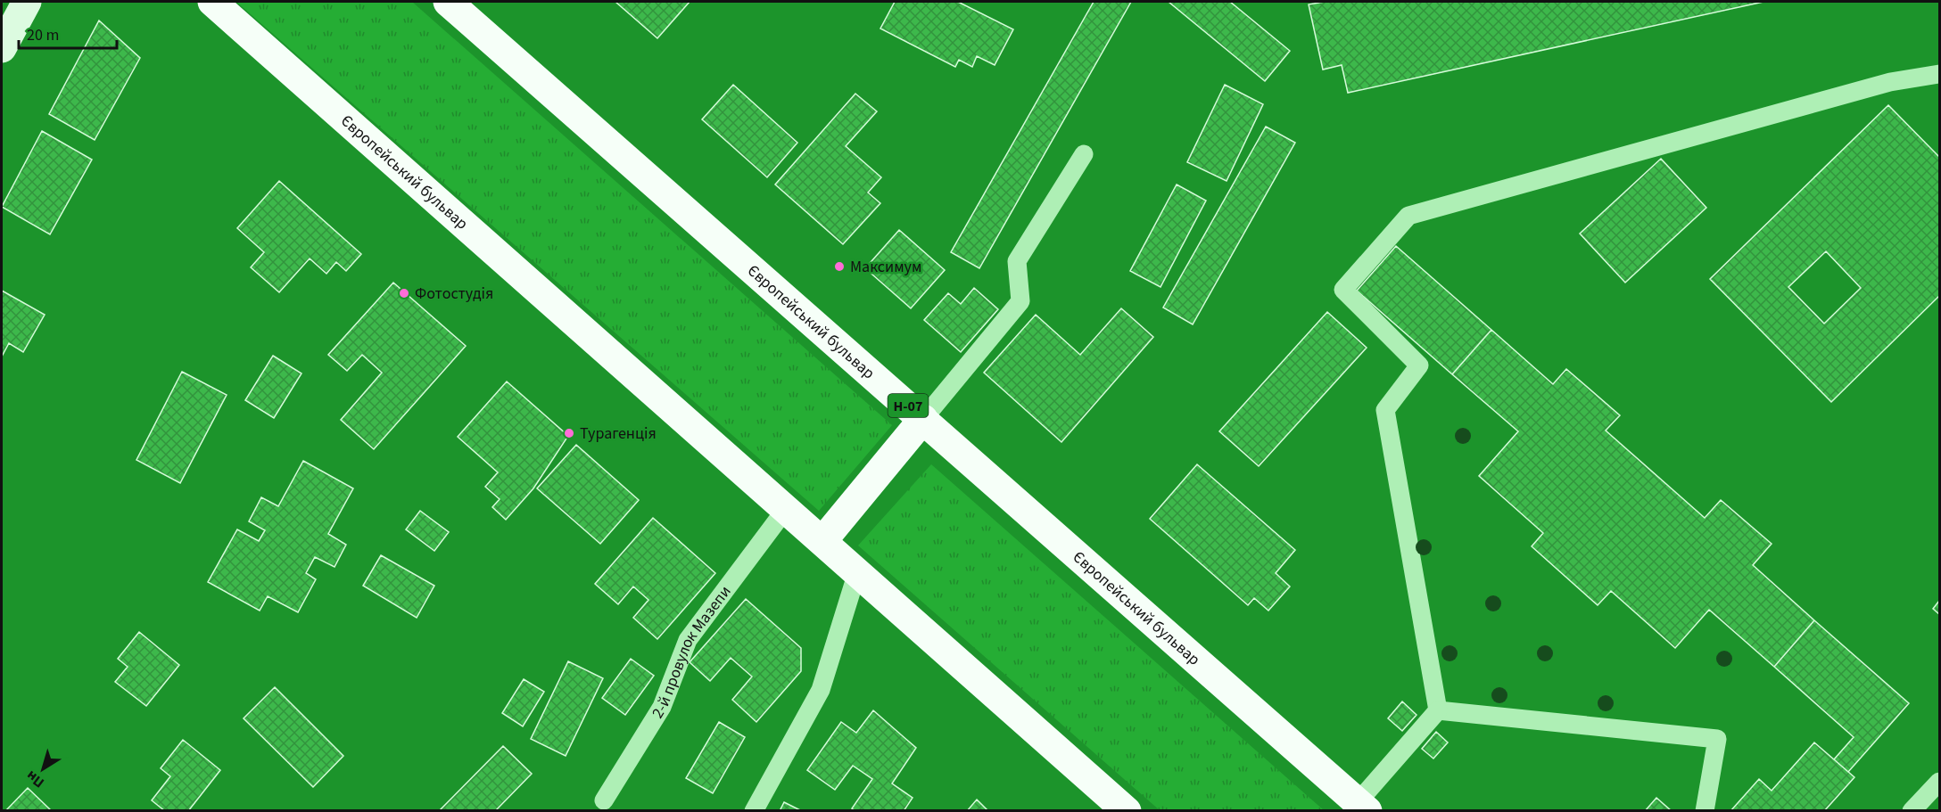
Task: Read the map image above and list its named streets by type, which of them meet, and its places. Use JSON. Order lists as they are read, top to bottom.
{
  "streets": {
    "main road": ["Європейський бульвар", "Н-07"],
    "lane": ["2-й провулок Мазепи"]
  },
  "crossings": [
    ["Європейський бульвар", "2-й провулок Мазепи"]
  ],
  "places": ["Максимум", "Фотостудія", "Турагенція"],
  "scale_bar": "20 m",
  "north": "bottom left"
}
